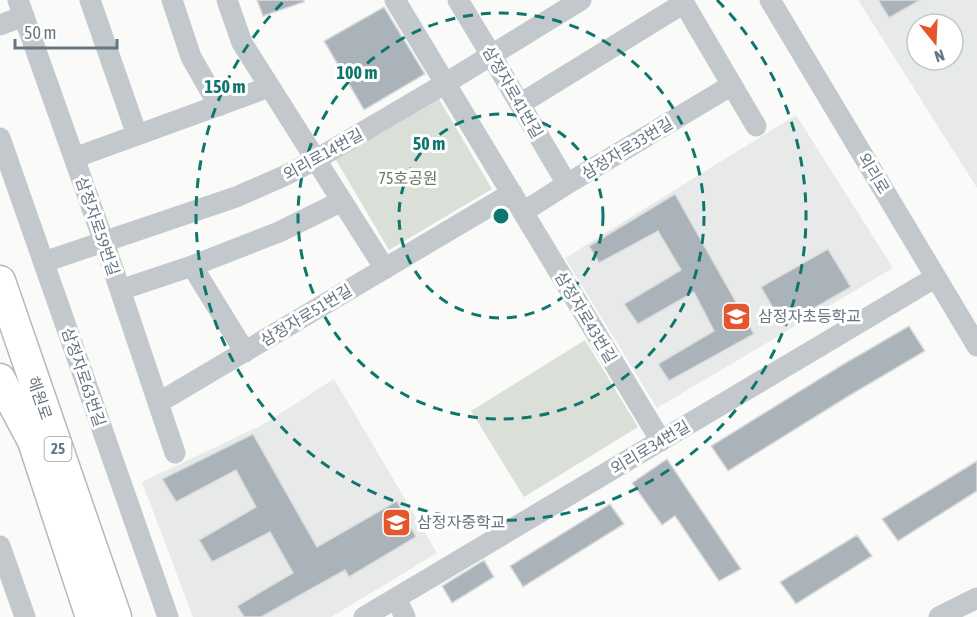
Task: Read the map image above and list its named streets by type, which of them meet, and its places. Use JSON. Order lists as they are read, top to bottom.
{
  "streets": {
    "highway": ["해원로", "25"],
    "street": [
      "삼정자로41번길",
      "삼정자로33번길",
      "외리로14번길",
      "외리로",
      "삼정자로59번길",
      "삼정자로51번길",
      "삼정자로43번길",
      "삼정자로63번길",
      "외리로34번길"
    ]
  },
  "crossings": [
    ["삼정자로41번길", "삼정자로33번길"],
    ["삼정자로41번길", "외리로14번길"],
    ["삼정자로33번길", "삼정자로43번길"],
    ["외리로14번길", "삼정자로59번길"],
    ["외리로14번길", "삼정자로43번길"],
    ["외리로14번길", "삼정자로63번길"],
    ["외리로", "외리로34번길"],
    ["삼정자로59번길", "삼정자로51번길"],
    ["삼정자로43번길", "외리로34번길"]
  ],
  "parks": ["75호공원"],
  "places": {
    "school or university": ["삼정자초등학교", "삼정자중학교"]
  },
  "scale_bar": "50 m",
  "north": "bottom",
  "rings": ["100 m", "150 m", "50 m"]
}
